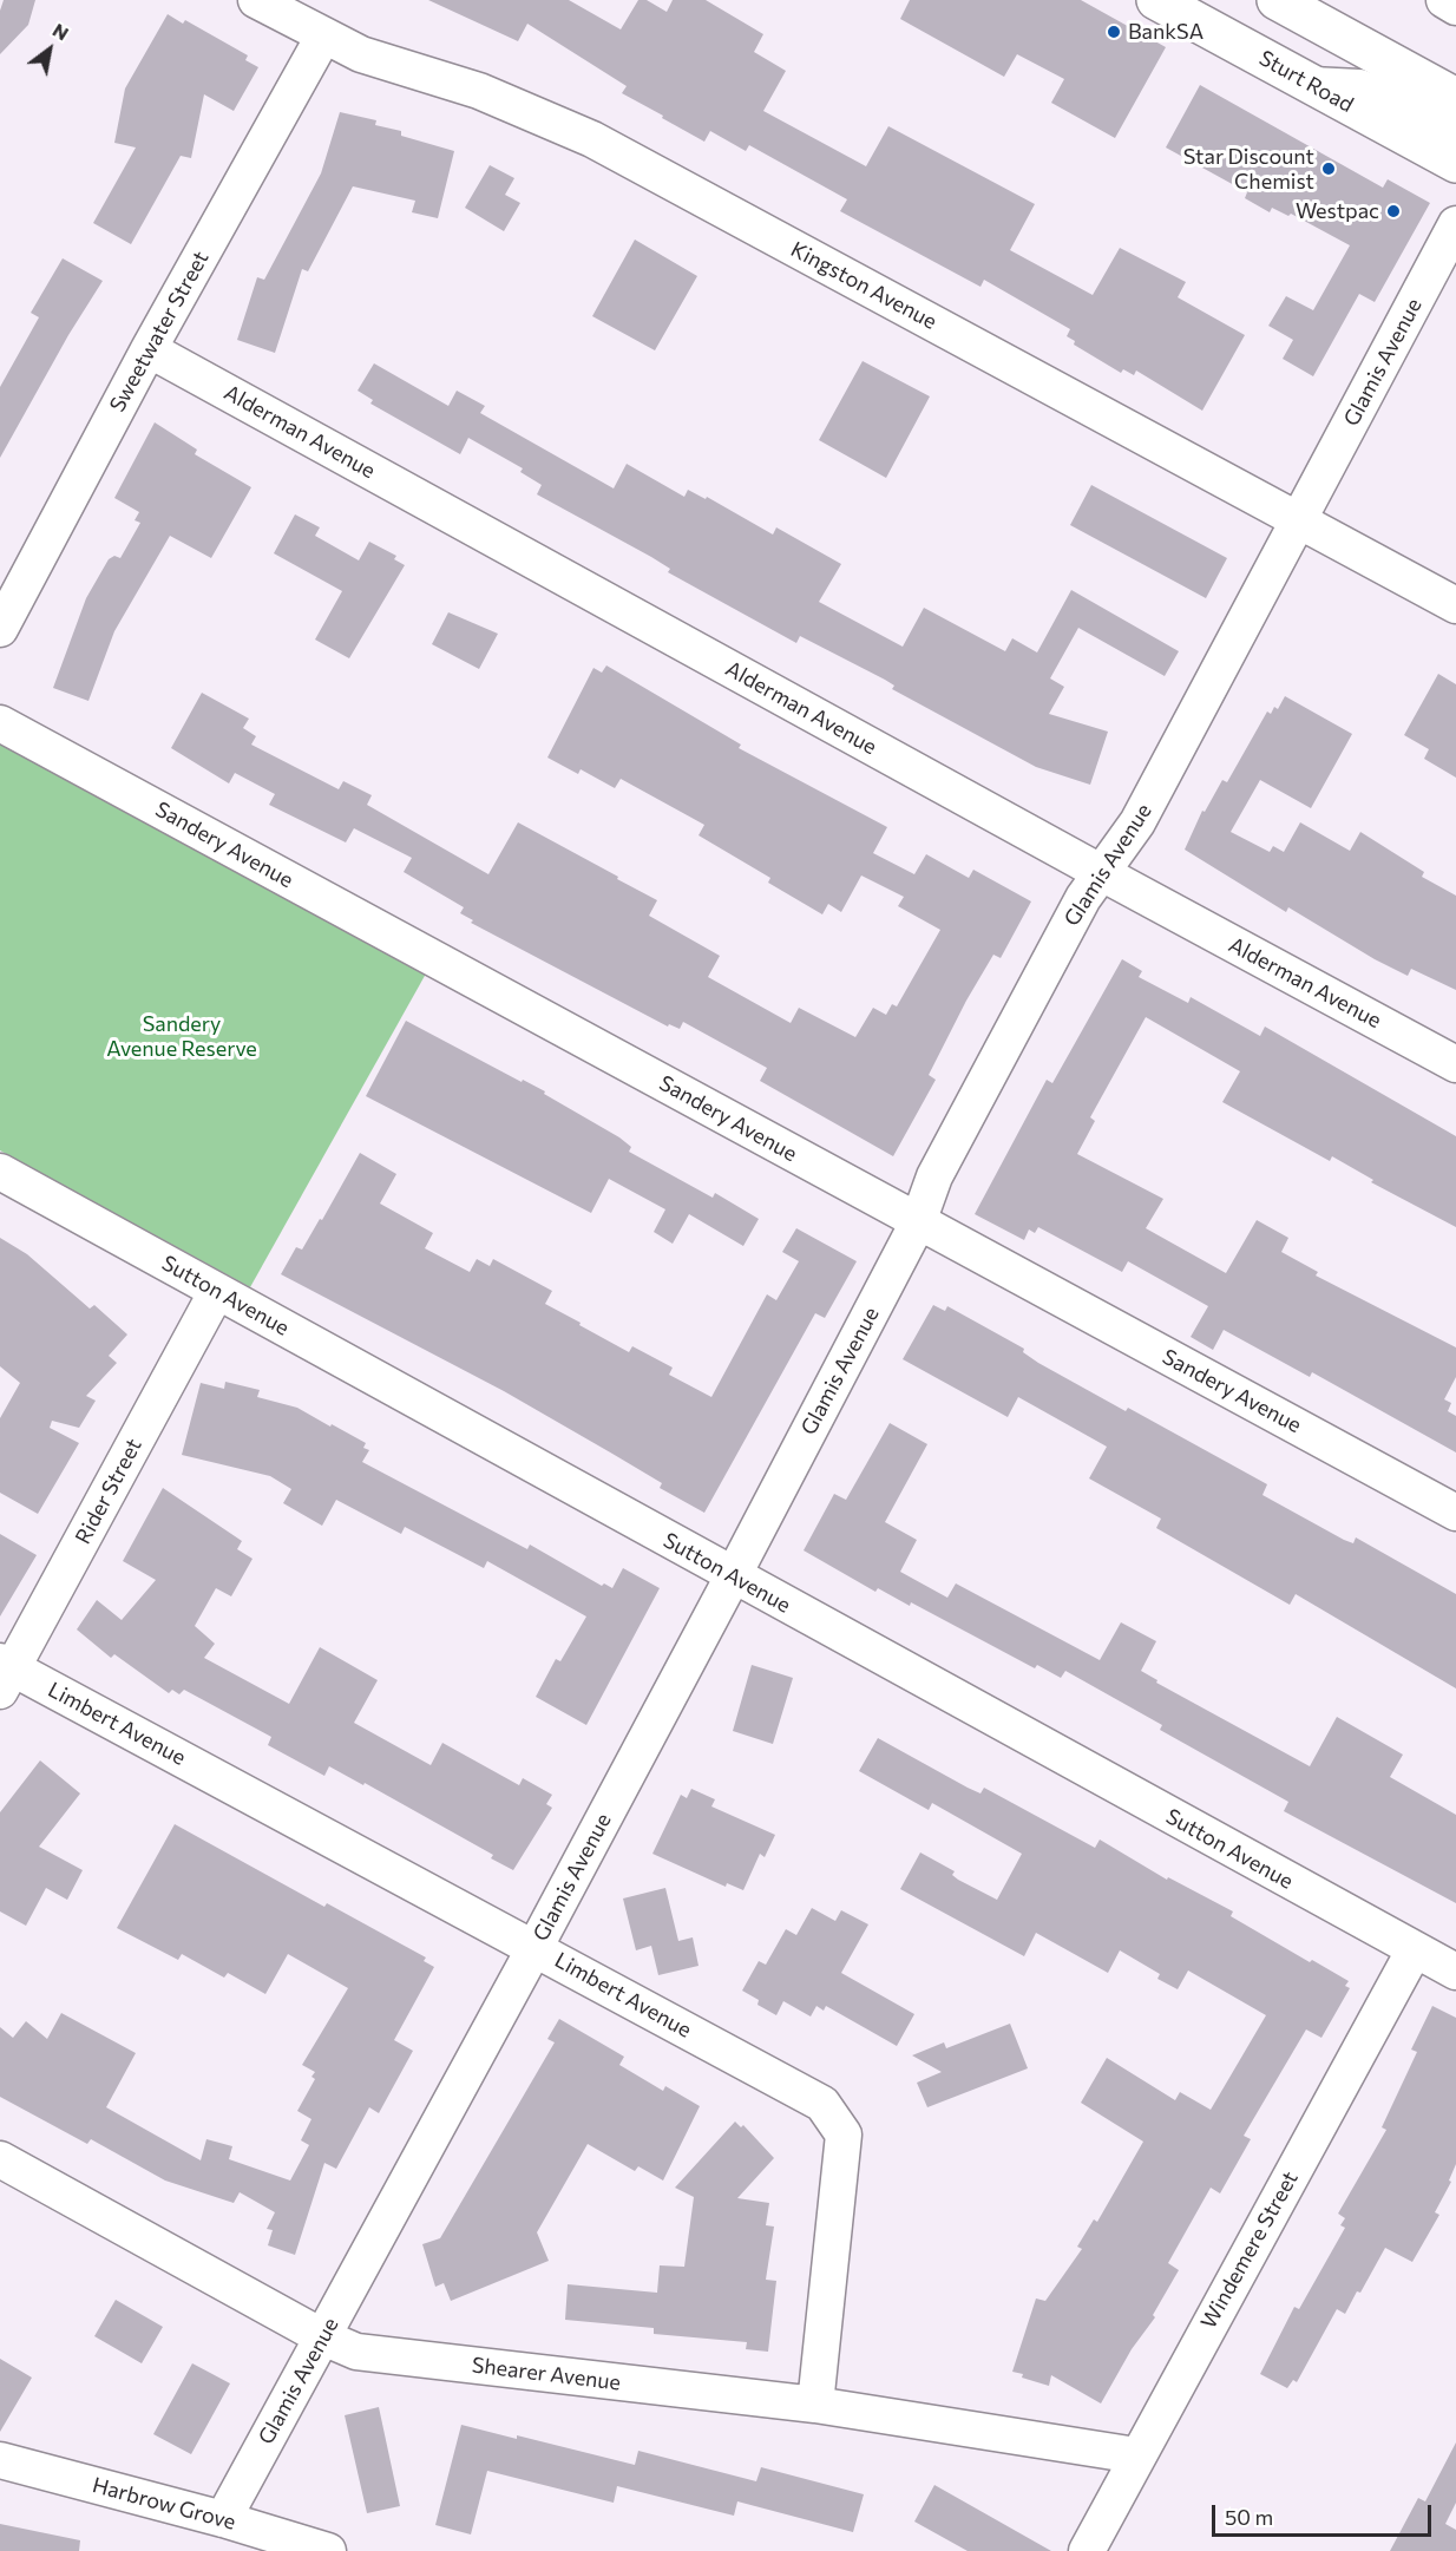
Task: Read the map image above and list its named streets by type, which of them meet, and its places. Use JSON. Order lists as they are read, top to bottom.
{
  "streets": {
    "main road": ["Sturt Road"],
    "street": [
      "Kingston Avenue",
      "Sweetwater Street",
      "Glamis Avenue",
      "Alderman Avenue",
      "Sandery Avenue",
      "Sutton Avenue",
      "Rider Street",
      "Limbert Avenue",
      "Windemere Street",
      "Shearer Avenue",
      "Harbrow Grove"
    ]
  },
  "crossings": [
    ["Kingston Avenue", "Sweetwater Street"],
    ["Kingston Avenue", "Glamis Avenue"],
    ["Sweetwater Street", "Alderman Avenue"],
    ["Glamis Avenue", "Alderman Avenue"],
    ["Glamis Avenue", "Sandery Avenue"],
    ["Glamis Avenue", "Sutton Avenue"],
    ["Glamis Avenue", "Limbert Avenue"],
    ["Glamis Avenue", "Shearer Avenue"],
    ["Glamis Avenue", "Harbrow Grove"],
    ["Sutton Avenue", "Rider Street"],
    ["Sutton Avenue", "Windemere Street"],
    ["Rider Street", "Limbert Avenue"],
    ["Limbert Avenue", "Shearer Avenue"],
    ["Windemere Street", "Shearer Avenue"]
  ],
  "parks": ["Sandery Avenue Reserve"],
  "places": ["BankSA", "Star Discount Chemist", "Westpac"],
  "scale_bar": "50 m",
  "north": "top right"
}
